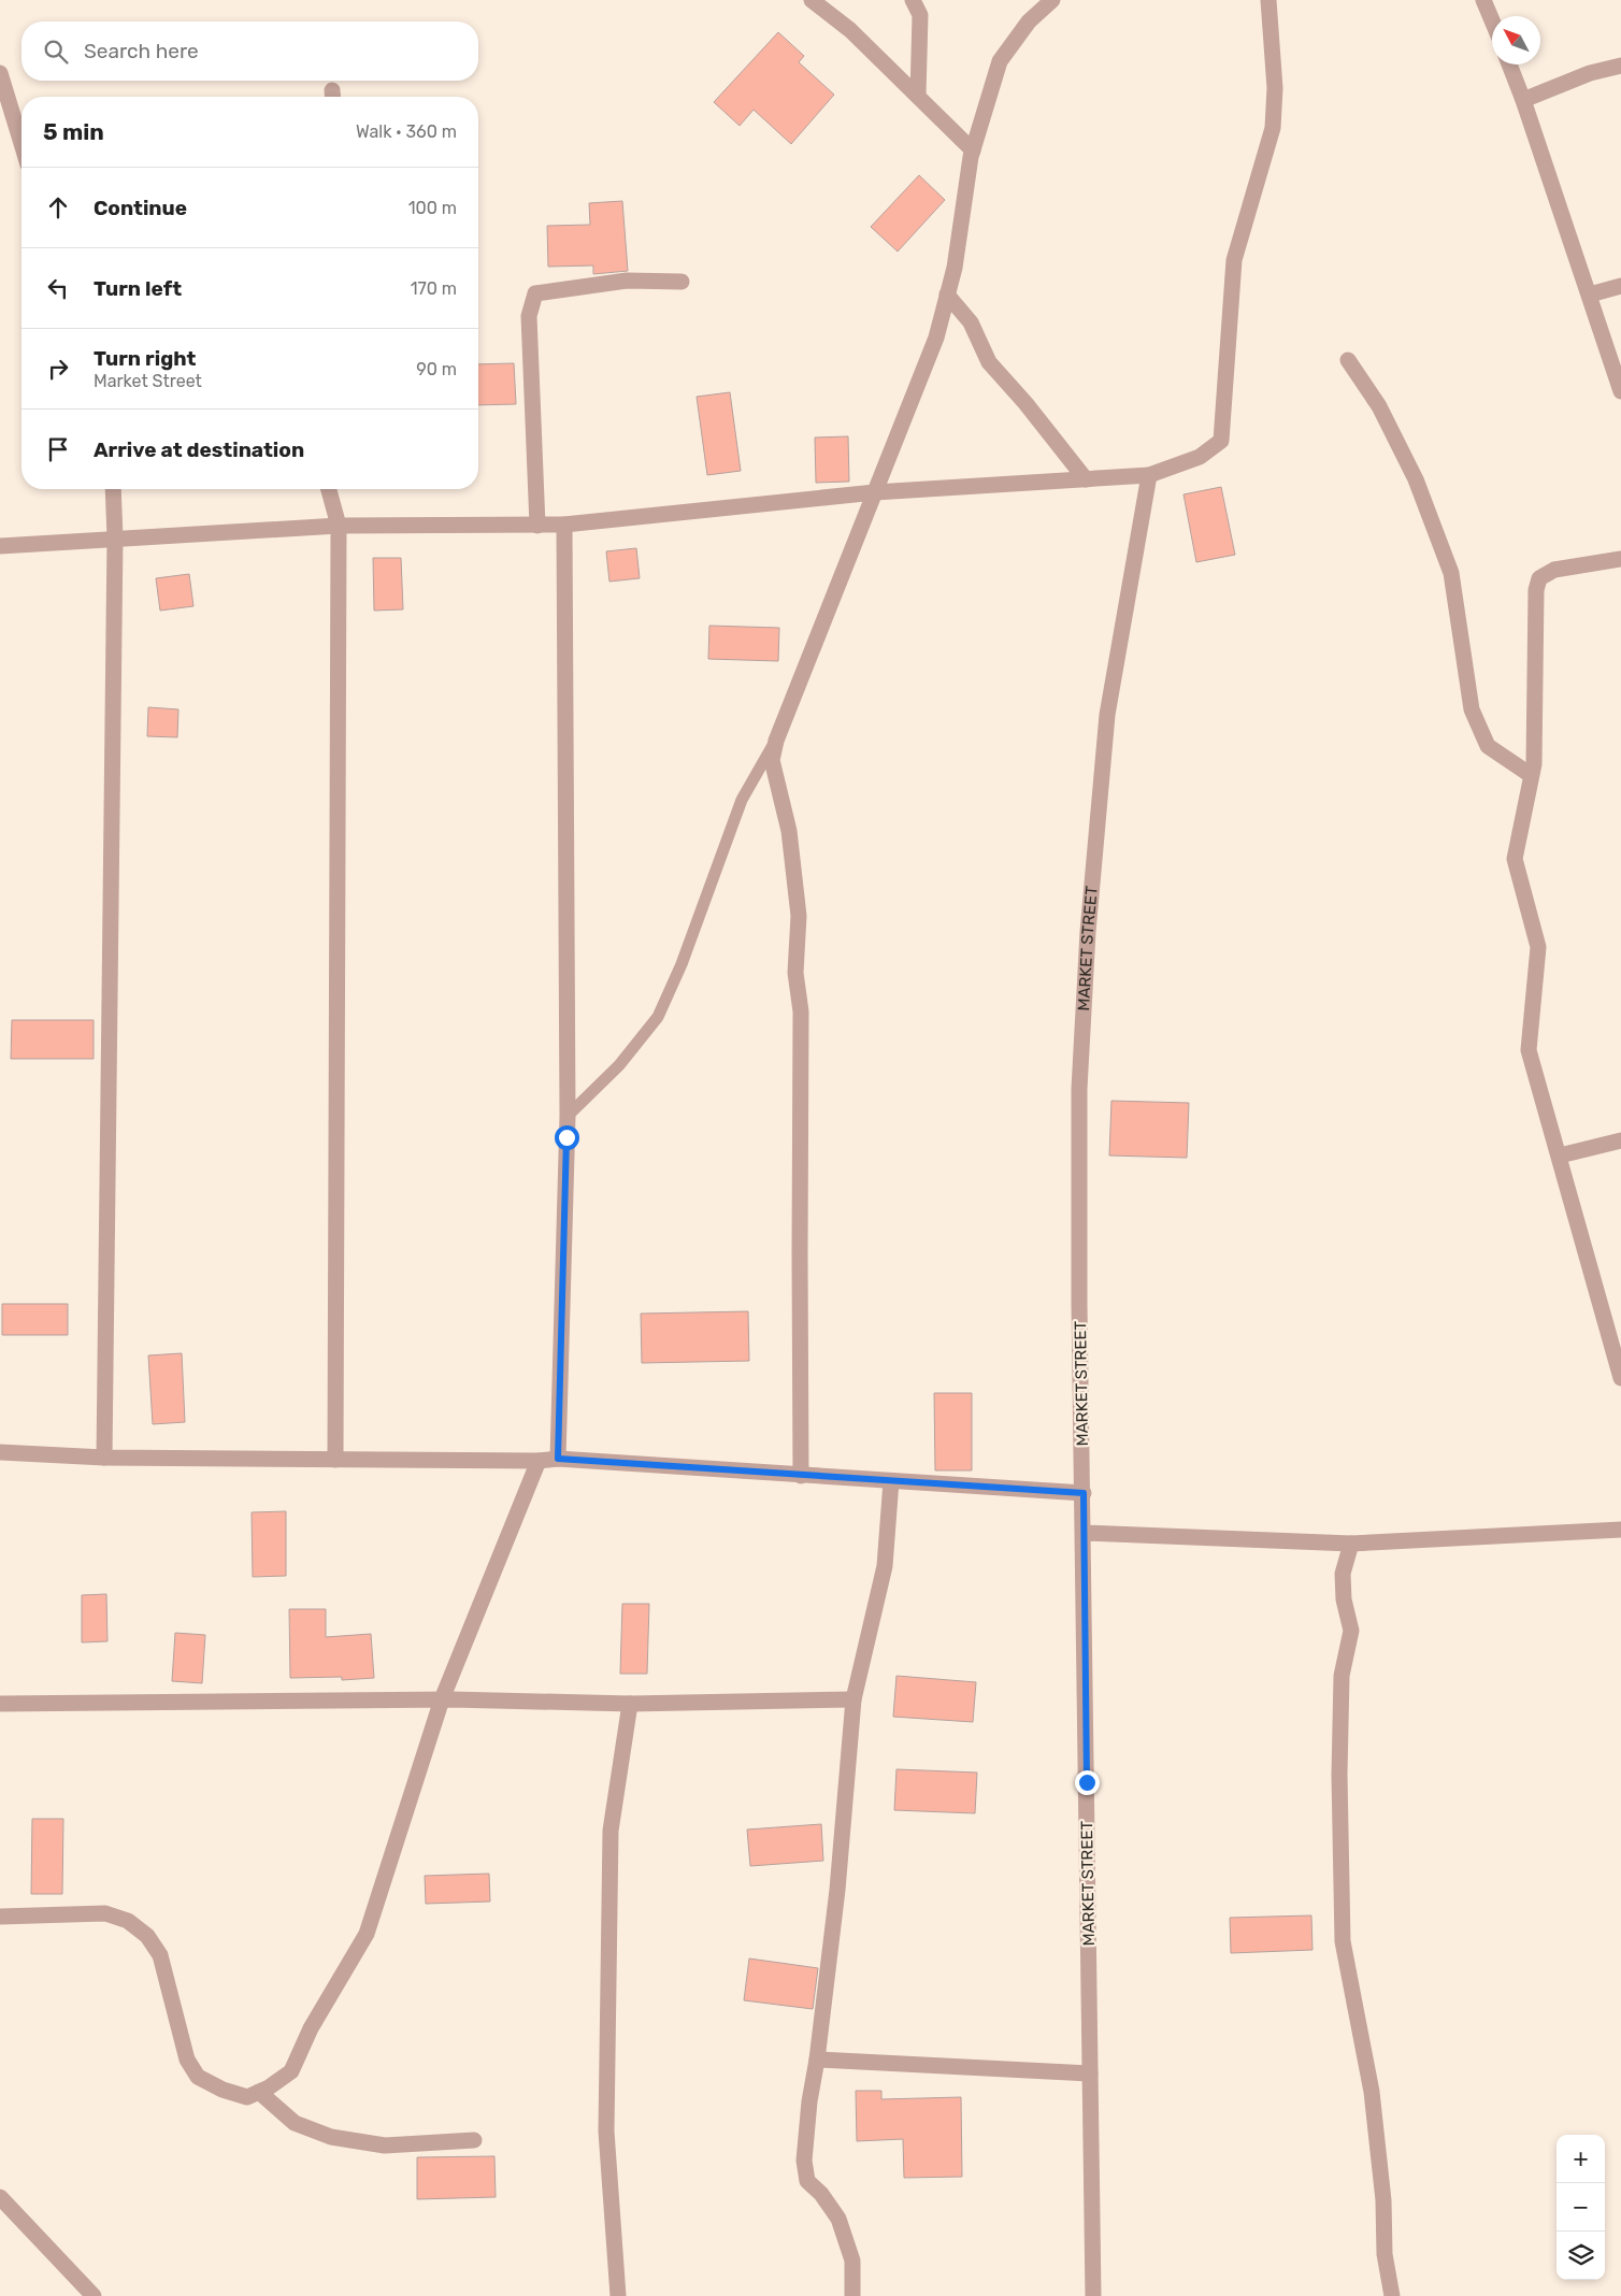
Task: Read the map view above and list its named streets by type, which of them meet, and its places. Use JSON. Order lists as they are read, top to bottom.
{
  "streets": {
    "street": ["MARKET STREET"]
  },
  "north": "top left",
  "page": {
    "search": "Search here",
    "heading": ["5 min", "Walk · 360 m"],
    "list": [
      ["Continue", "100 m"],
      ["Turn left", "170 m"],
      ["Turn right", "Market Street", "90 m"],
      "Arrive at destination"
    ],
    "map_buttons": ["+", "−"]
  }
}
